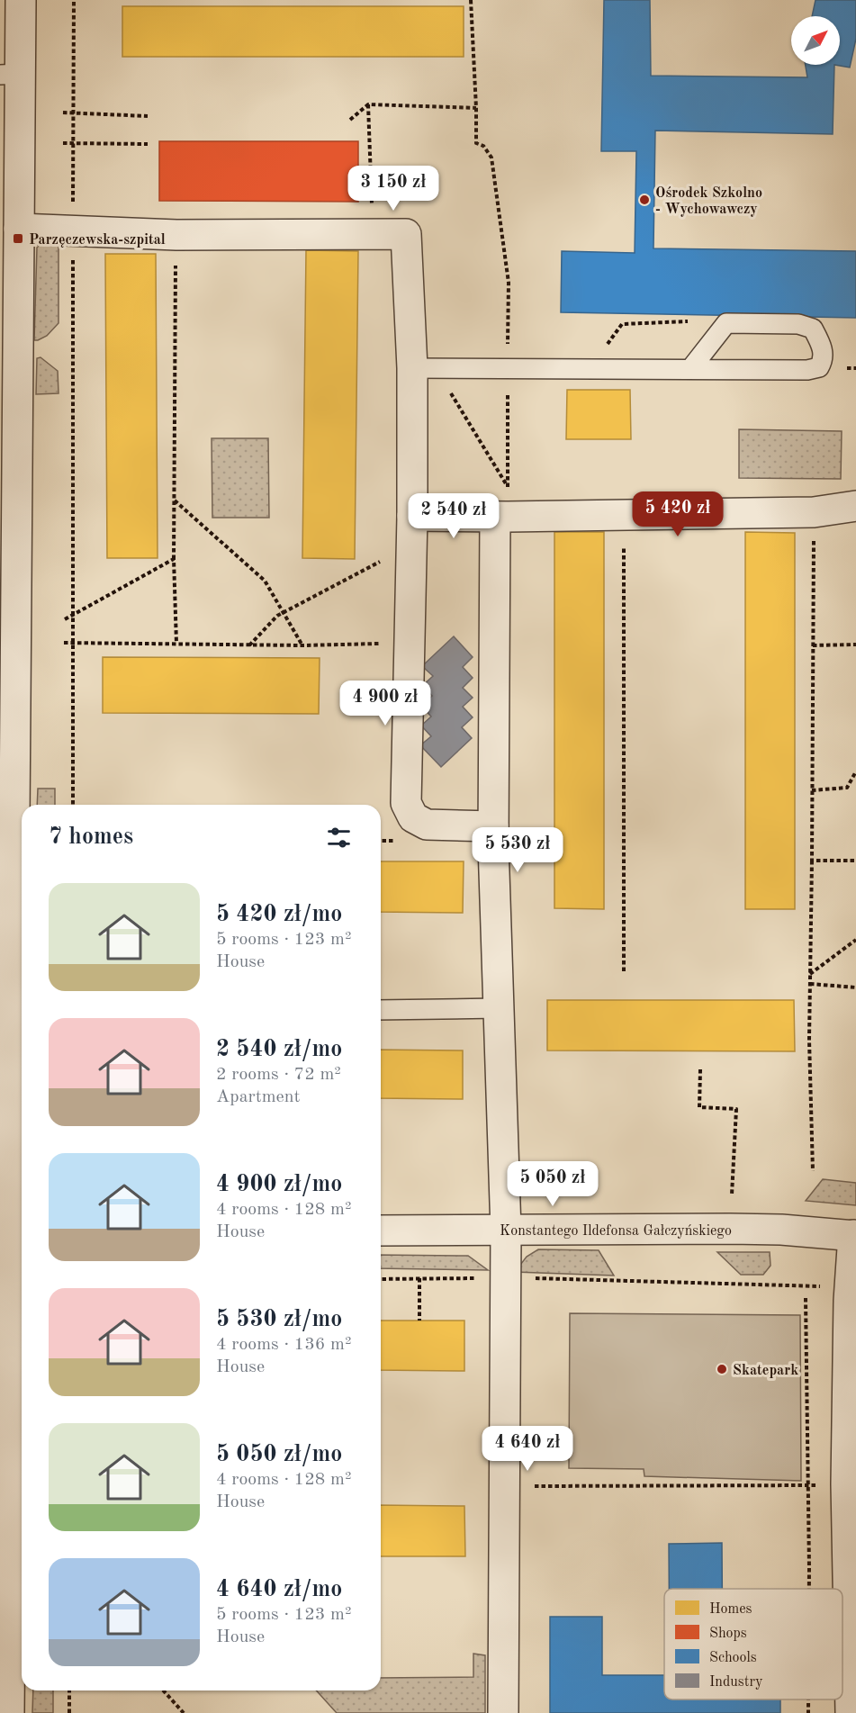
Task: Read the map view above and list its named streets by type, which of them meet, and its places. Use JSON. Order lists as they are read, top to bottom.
{
  "streets": {
    "street": ["Konstantego Ildefonsa Gałczyńskiego"]
  },
  "places": {
    "other": ["Ośrodek Szkolno - Wychowawczy", "Skatepark"],
    "transit": ["Parzęczewska-szpital"]
  },
  "legend": [
    "Homes",
    "Shops",
    "Schools",
    "Industry"
  ],
  "north": "top right",
  "page": {
    "price": [
      "3 150 zł",
      "5 420 zł",
      "2 540 zł",
      "4 900 zł",
      "5 530 zł",
      "5 050 zł",
      "4 640 zł"
    ],
    "heading": "7 homes",
    "list": [
      {
        "name": "5 420 zł/mo",
        "note": "5 rooms · 123 m² · House"
      },
      {
        "name": "2 540 zł/mo",
        "note": "2 rooms · 72 m² · Apartment"
      },
      {
        "name": "4 900 zł/mo",
        "note": "4 rooms · 128 m² · House"
      },
      {
        "name": "5 530 zł/mo",
        "note": "4 rooms · 136 m² · House"
      },
      {
        "name": "5 050 zł/mo",
        "note": "4 rooms · 128 m² · House"
      },
      {
        "name": "4 640 zł/mo",
        "note": "5 rooms · 123 m² · House"
      }
    ]
  }
}
